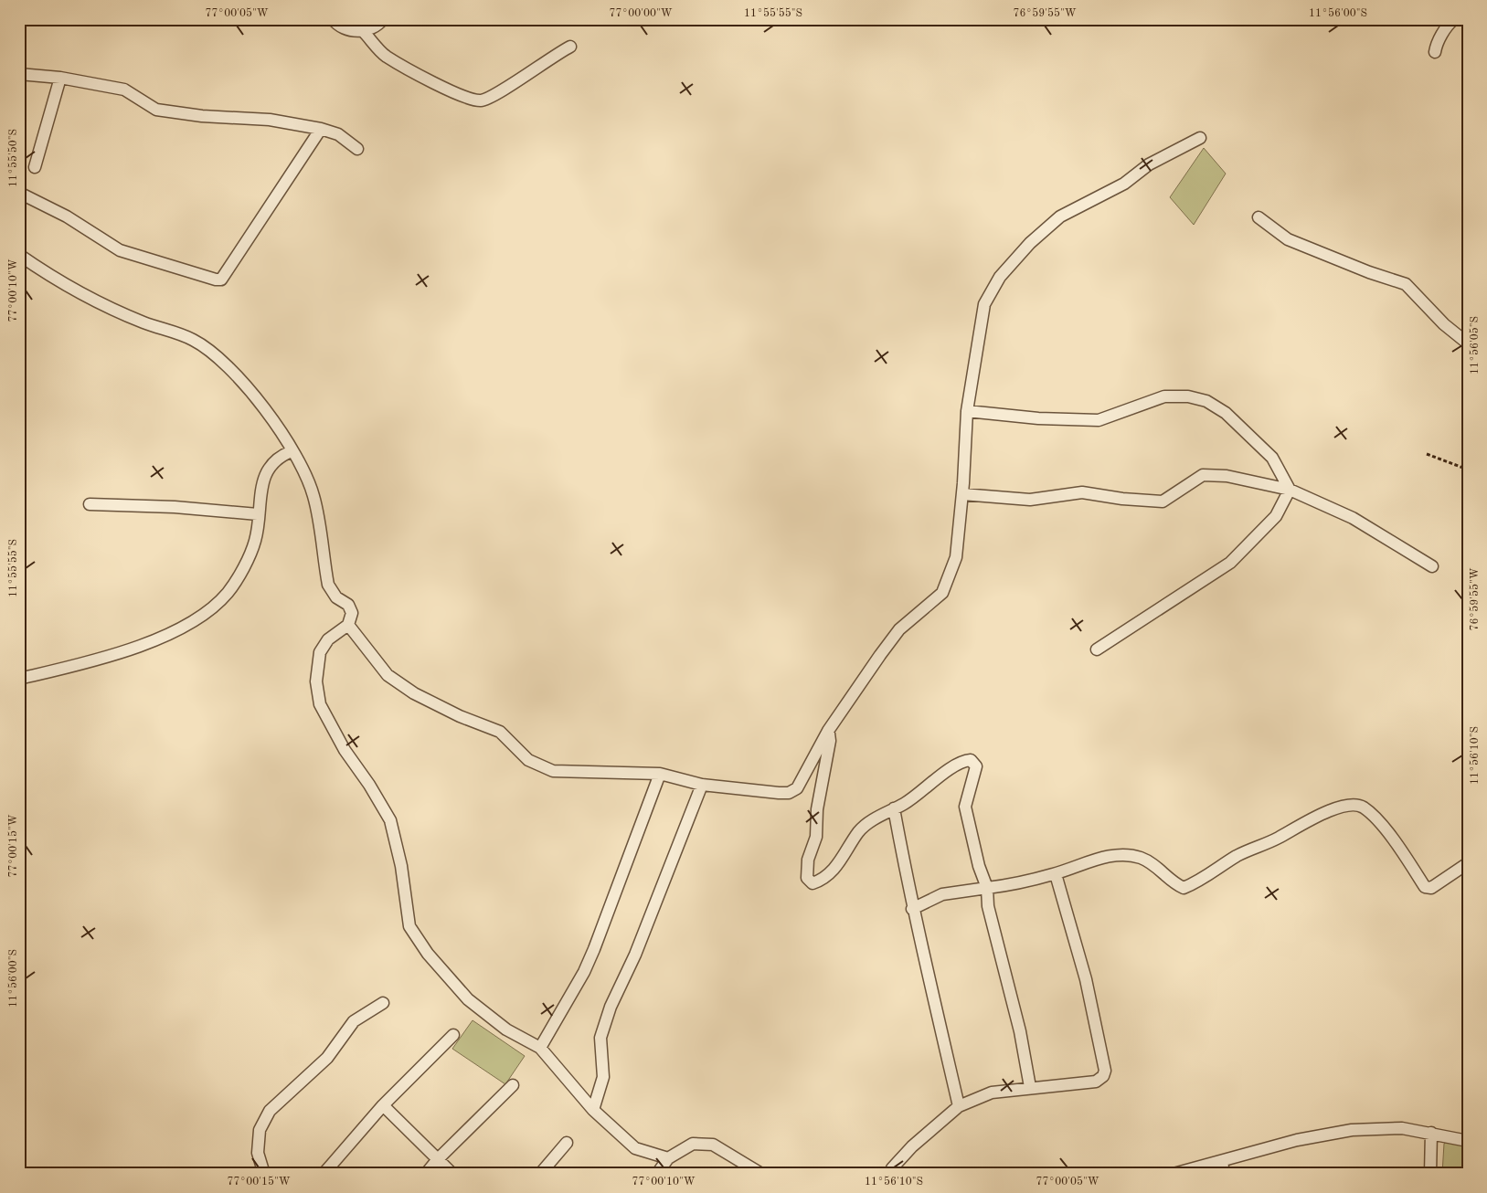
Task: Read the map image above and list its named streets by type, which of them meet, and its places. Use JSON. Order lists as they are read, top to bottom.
{
  "coordinates": [
    "77°00'05\"W",
    "77°00'00\"W",
    "11°55'55\"S",
    "76°59'55\"W",
    "11°56'00\"S",
    "11°55'50\"S",
    "77°00'10\"W",
    "11°56'05\"S",
    "11°56'10\"S",
    "77°00'15\"W"
  ]
}
